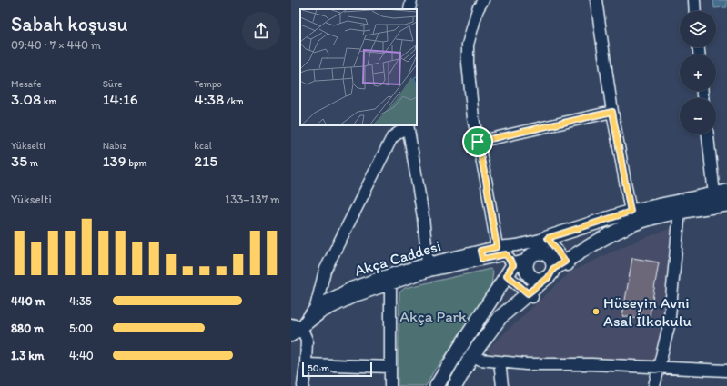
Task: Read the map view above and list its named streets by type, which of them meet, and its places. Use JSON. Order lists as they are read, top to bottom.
{
  "streets": {
    "street": ["Akça Caddesi"]
  },
  "parks": ["Akça Park"],
  "places": ["Hüseyin Avni Asal İlkokulu"],
  "scale_bar": "50 m",
  "page": {
    "heading": ["Sabah koşusu", "09:40 · 7 × 440 m"],
    "map_buttons": ["+", "−"],
    "stats": [
      ["Mesafe", "3.08 km"],
      ["Süre", "14:16"],
      ["Tempo", "4:38 /km"],
      ["Yükselti", "35 m"],
      ["Nabız", "139 bpm"],
      ["kcal", "215"]
    ],
    "chart": ["Yükselti", "133–137 m"],
    "list": [
      {
        "name": "440 m",
        "note": "4:35"
      },
      {
        "name": "880 m",
        "note": "5:00"
      },
      {
        "name": "1.3 km",
        "note": "4:40"
      }
    ],
    "scale": "50 m"
  }
}
